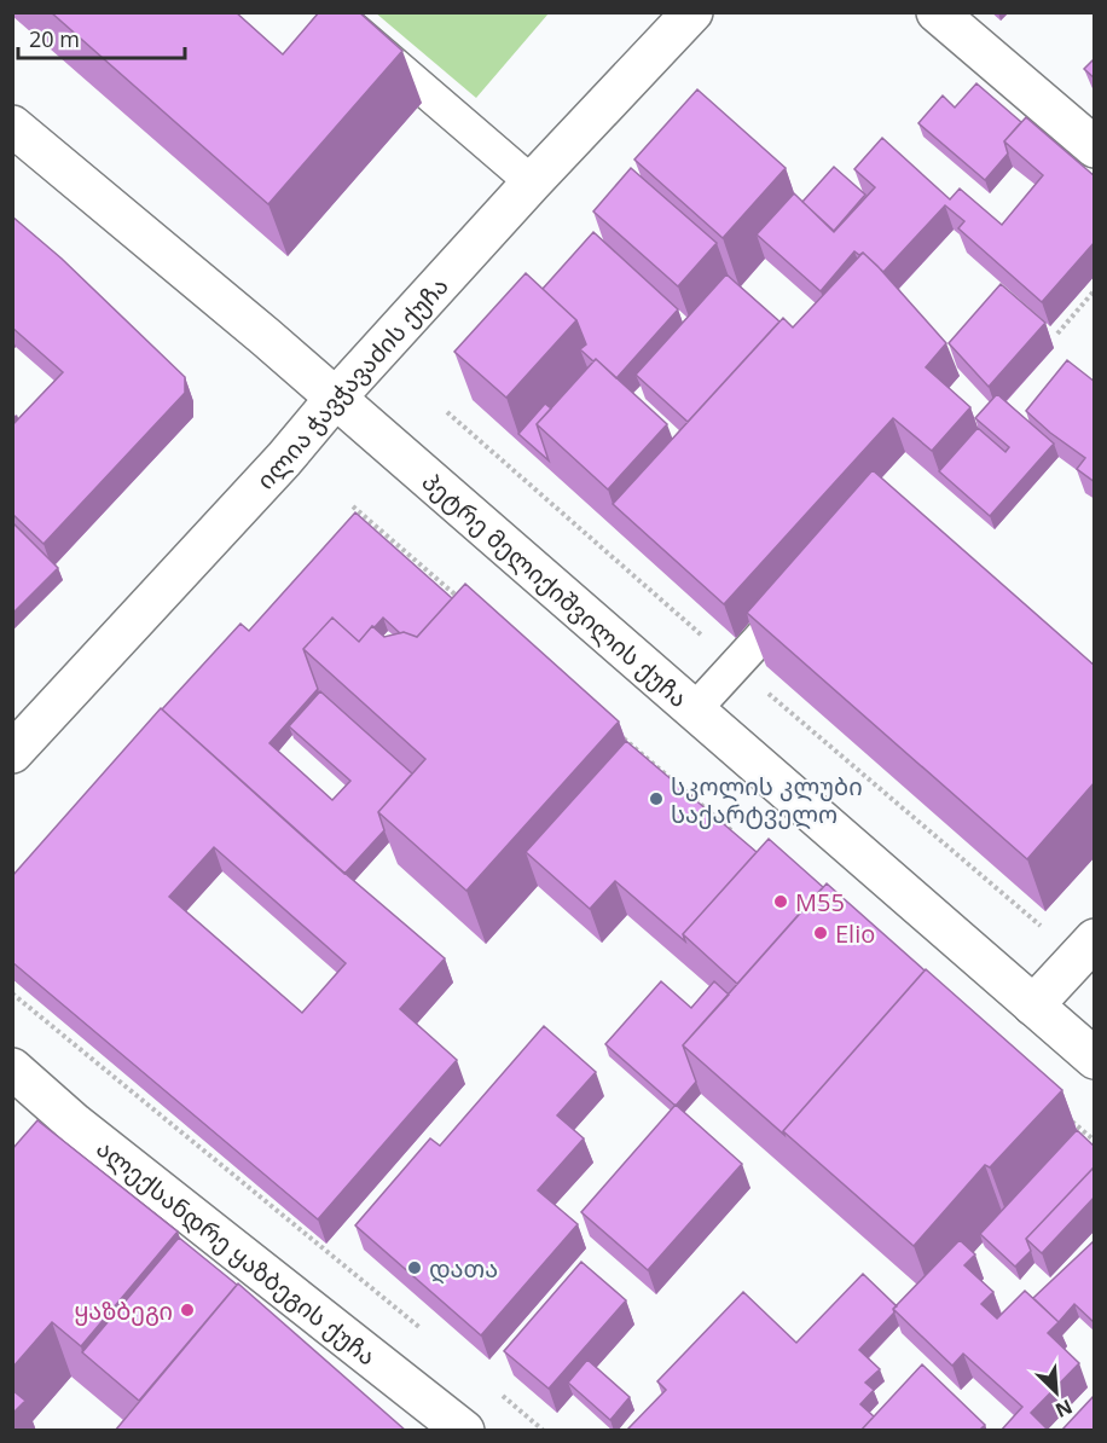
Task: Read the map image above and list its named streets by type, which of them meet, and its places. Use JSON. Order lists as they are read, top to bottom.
{
  "streets": {
    "street": ["ილია ჭავჭავაძის ქუჩა", "პეტრე მელიქიშვილის ქუჩა", "ალექსანდრე ყაზბეგის ქუჩა"]
  },
  "crossings": [
    ["ილია ჭავჭავაძის ქუჩა", "პეტრე მელიქიშვილის ქუჩა"]
  ],
  "places": [
    "სკოლის კლუბი საქარტველო",
    "M55",
    "Elio",
    "დათა",
    "ყაზბეგი"
  ],
  "scale_bar": "20 m",
  "north": "bottom right"
}
